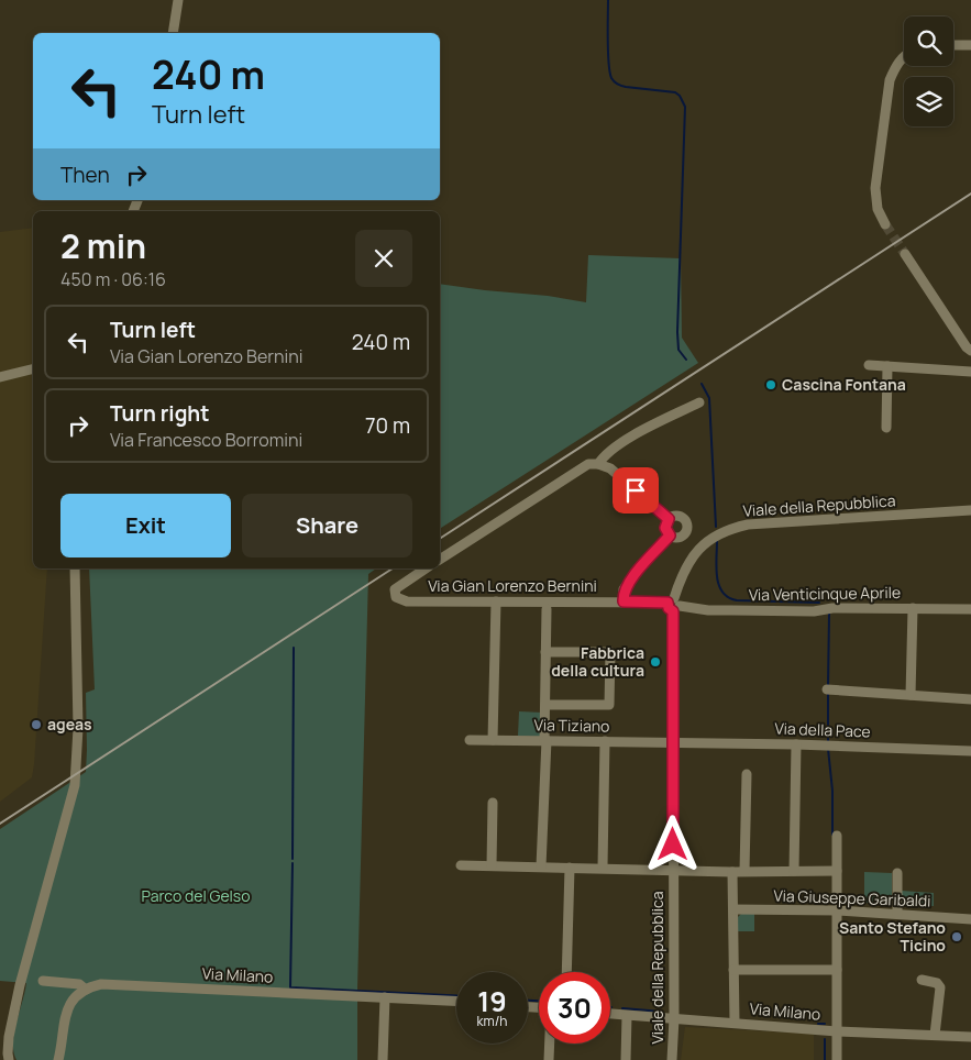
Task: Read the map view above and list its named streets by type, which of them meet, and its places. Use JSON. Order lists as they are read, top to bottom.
{
  "streets": {
    "street": [
      "Viale della Repubblica",
      "Via Gian Lorenzo Bernini",
      "Via Venticinque Aprile",
      "Via Tiziano",
      "Via della Pace",
      "Via Giuseppe Garibaldi",
      "Via Milano"
    ]
  },
  "crossings": [
    ["Viale della Repubblica", "Via Gian Lorenzo Bernini"],
    ["Viale della Repubblica", "Via Venticinque Aprile"],
    ["Viale della Repubblica", "Via Tiziano"],
    ["Viale della Repubblica", "Via della Pace"],
    ["Viale della Repubblica", "Via Milano"],
    ["Via Gian Lorenzo Bernini", "Via Venticinque Aprile"],
    ["Via Tiziano", "Via della Pace"]
  ],
  "parks": ["Parco del Gelso"],
  "places": [
    "Cascina Fontana",
    "Fabbrica della cultura",
    "ageas",
    "Santo Stefano Ticino"
  ],
  "page": {
    "turn": ["240 m", "Turn left"],
    "then": "Then",
    "heading": ["2 min", "450 m · 06:16"],
    "list": [
      {
        "name": "Turn left",
        "note": "Via Gian Lorenzo Bernini",
        "value": "240 m"
      },
      {
        "name": "Turn right",
        "note": "Via Francesco Borromini",
        "value": "70 m"
      }
    ],
    "buttons": ["Exit", "Share"],
    "speed": "19 km/h",
    "limit": "30"
  }
}
